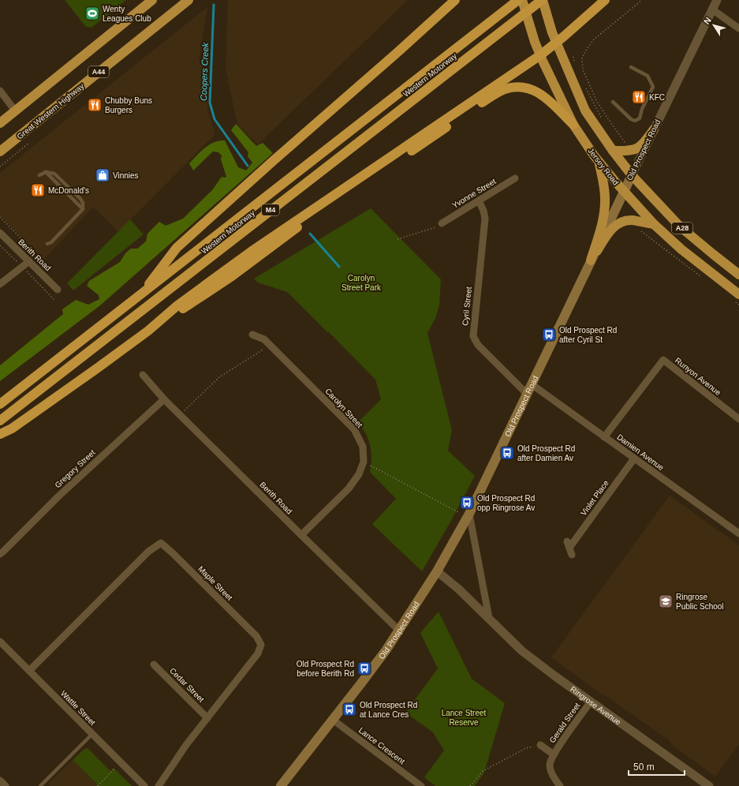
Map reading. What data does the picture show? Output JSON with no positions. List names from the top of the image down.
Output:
{
  "streets": {
    "highway": [
      "A44",
      "Western Motorway",
      "Great Western Highway",
      "Jersey Road",
      "M4",
      "A28"
    ],
    "main road": ["Old Prospect Road"],
    "street": [
      "Yvonne Street",
      "Berith Road",
      "Cyril Street",
      "Runyon Avenue",
      "Carolyn Street",
      "Damien Avenue",
      "Gregory Street",
      "Violet Place",
      "Maple Street",
      "Cedar Street",
      "Ringrose Avenue",
      "Wattle Street",
      "Gerald Street",
      "Lance Crescent"
    ]
  },
  "crossings": [
    ["Western Motorway", "Jersey Road"],
    ["Old Prospect Road", "Jersey Road"],
    ["Old Prospect Road", "Berith Road"],
    ["Old Prospect Road", "Cyril Street"],
    ["Old Prospect Road", "Damien Avenue"],
    ["Old Prospect Road", "Ringrose Avenue"],
    ["Old Prospect Road", "Lance Crescent"],
    ["Yvonne Street", "Cyril Street"],
    ["Berith Road", "Carolyn Street"],
    ["Berith Road", "Gregory Street"],
    ["Runyon Avenue", "Damien Avenue"],
    ["Damien Avenue", "Violet Place"],
    ["Maple Street", "Cedar Street"],
    ["Maple Street", "Wattle Street"],
    ["Ringrose Avenue", "Gerald Street"]
  ],
  "water": ["Coopers Creek"],
  "parks": ["Carolyn Street Park", "Lance Street Reserve"],
  "places": {
    "sports": ["Wenty Leagues Club"],
    "restaurant": ["KFC", "Chubby Buns Burgers", "McDonald's"],
    "shop": ["Vinnies"],
    "bus stop": [
      "Old Prospect Rd after Cyril St",
      "Old Prospect Rd after Damien Av",
      "Old Prospect Rd opp Ringrose Av",
      "Old Prospect Rd before Berith Rd",
      "Old Prospect Rd at Lance Cres"
    ],
    "school or university": ["Ringrose Public School"]
  },
  "scale_bar": "50 m",
  "north": "top left"
}
